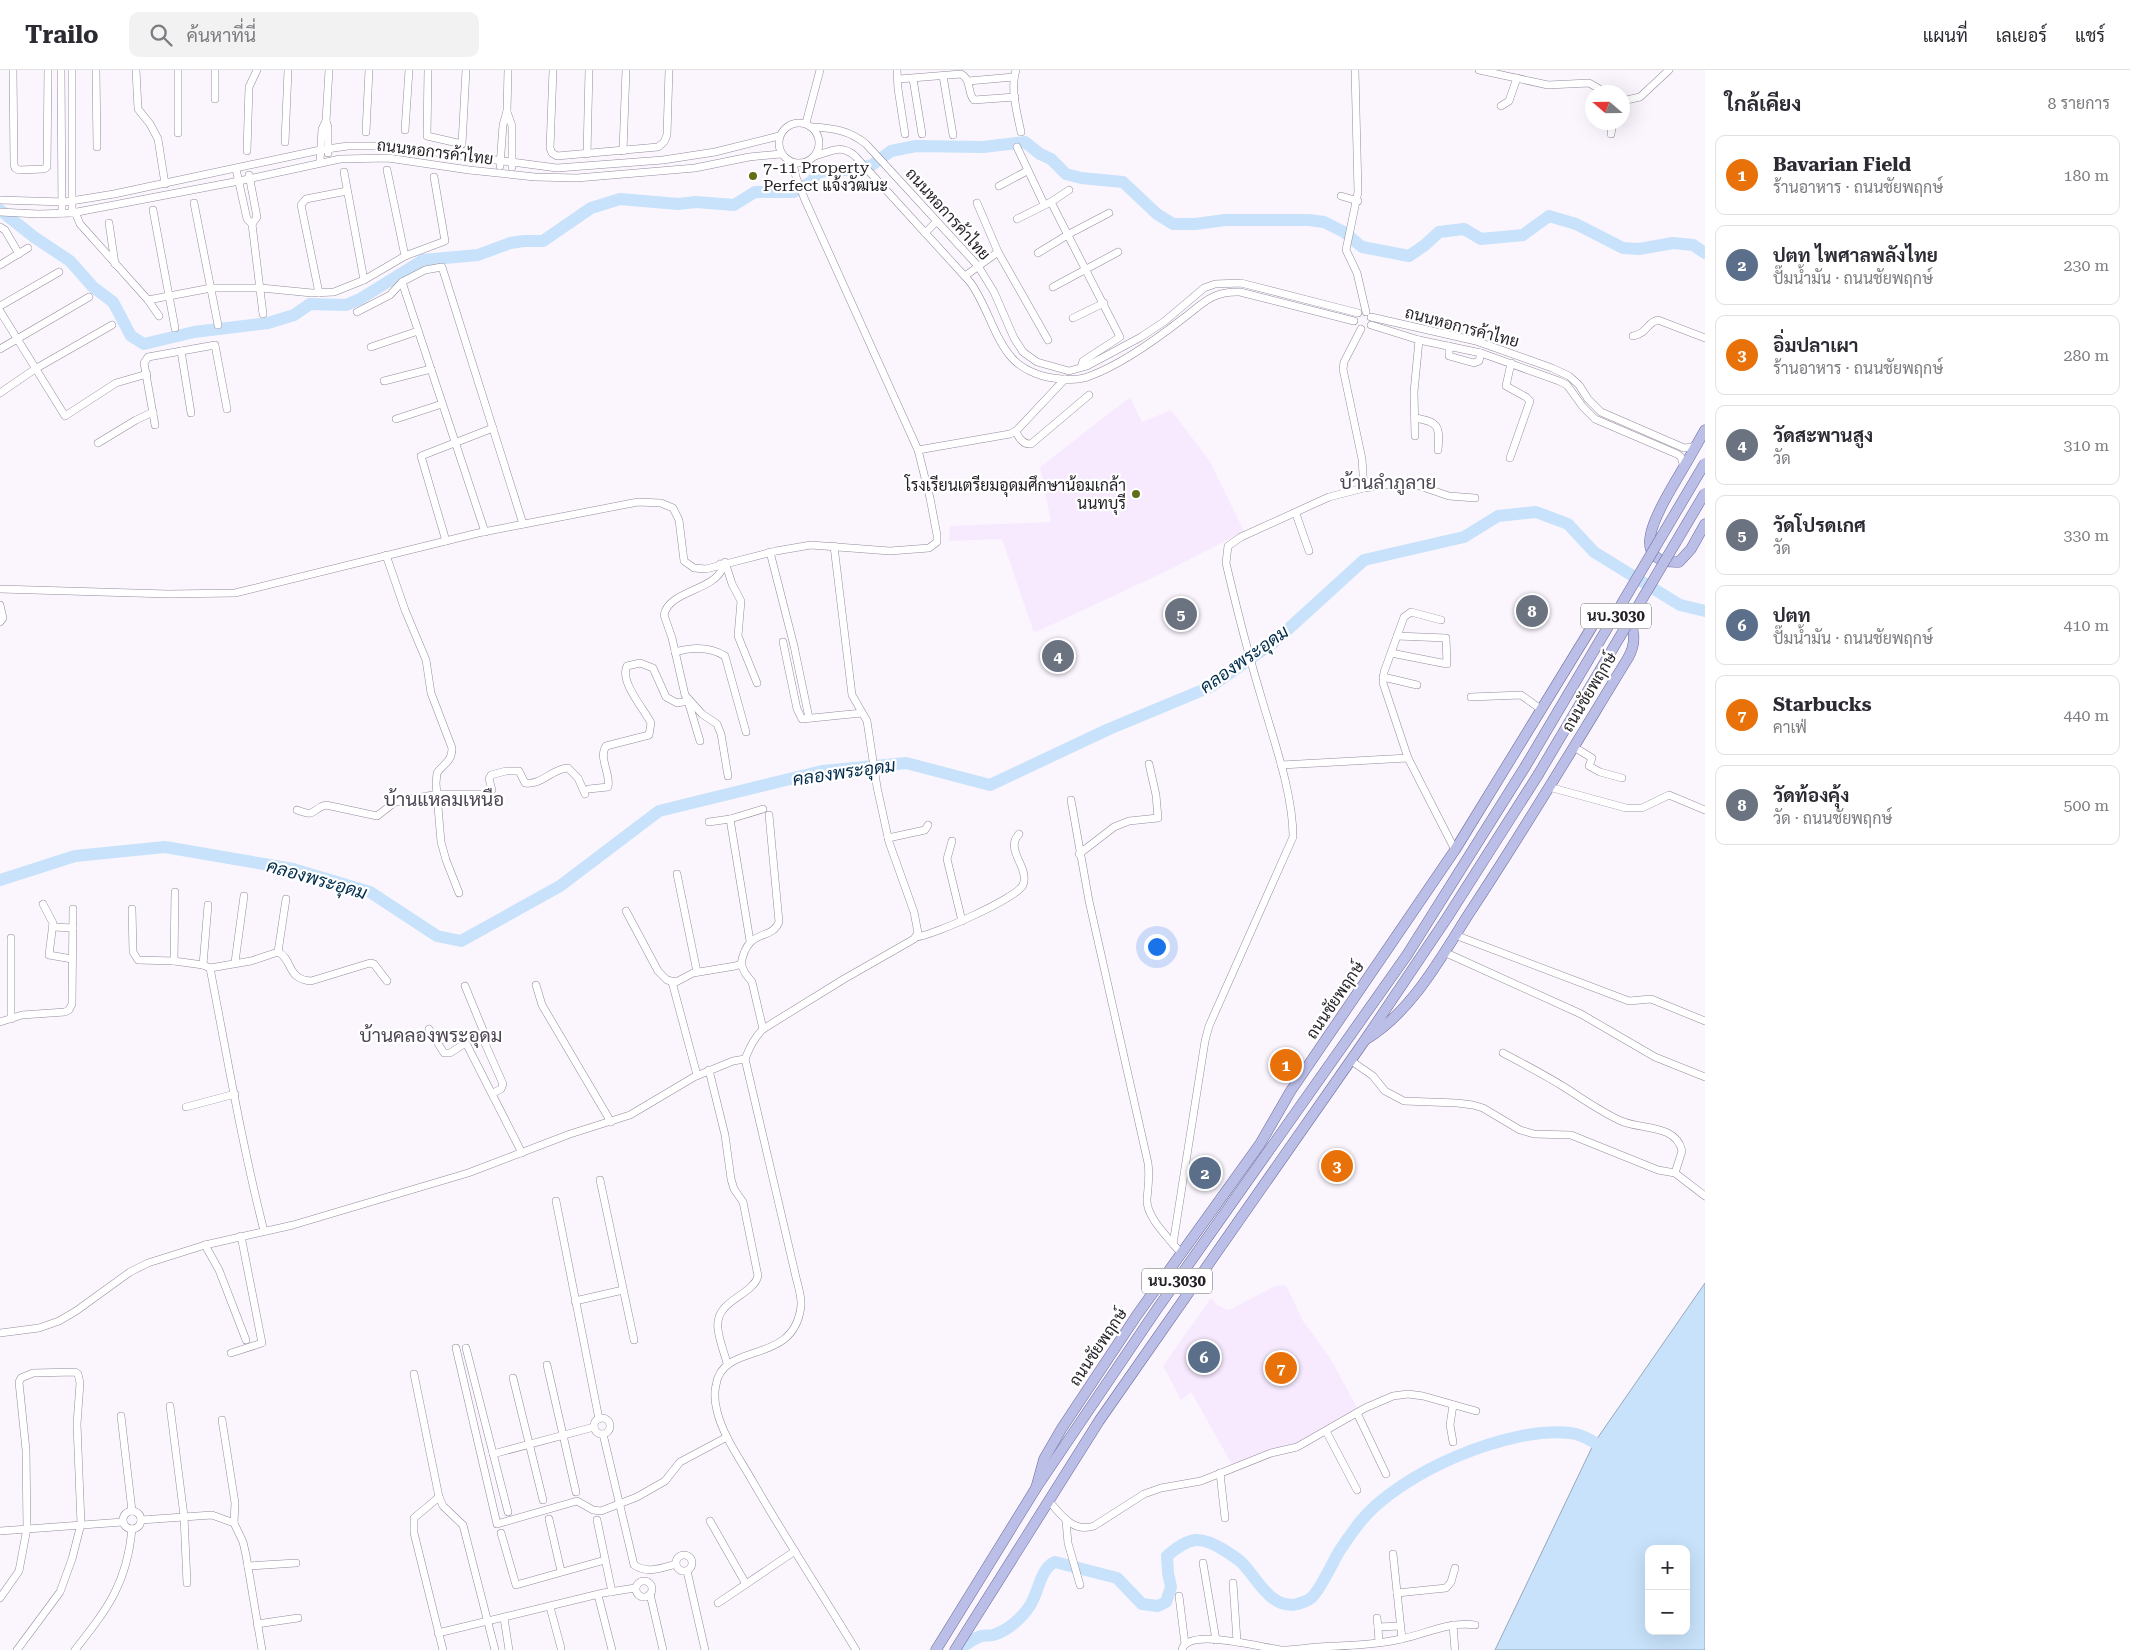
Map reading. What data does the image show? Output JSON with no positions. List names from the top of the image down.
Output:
{
  "streets": {
    "main road": ["นบ.3030", "ถนนชัยพฤกษ์"],
    "street": ["ถนนหอการค้าไทย"]
  },
  "districts": ["บ้านลำภูลาย", "บ้านแหลมเหนือ", "บ้านคลองพระอุดม"],
  "water": ["คลองพระอุดม"],
  "places": ["7-11 Property Perfect แจ้งวัฒนะ", "โรงเรียนเตรียมอุดมศึกษาน้อมเกล้า นนทบุรี"],
  "north": "left",
  "page": {
    "header": "Trailo",
    "search": "ค้นหาที่นี่",
    "nav": ["แผนที่", "เลเยอร์", "แชร์"],
    "heading": ["ใกล้เคียง", "8 รายการ"],
    "list": [
      {
        "mark": "1",
        "name": "Bavarian Field",
        "note": "ร้านอาหาร · ถนนชัยพฤกษ์",
        "value": "180 m"
      },
      {
        "mark": "2",
        "name": "ปตท ไพศาลพลังไทย",
        "note": "ปั๊มน้ำมัน · ถนนชัยพฤกษ์",
        "value": "230 m"
      },
      {
        "mark": "3",
        "name": "อิ่มปลาเผา",
        "note": "ร้านอาหาร · ถนนชัยพฤกษ์",
        "value": "280 m"
      },
      {
        "mark": "4",
        "name": "วัดสะพานสูง",
        "note": "วัด",
        "value": "310 m"
      },
      {
        "mark": "5",
        "name": "วัดโปรดเกศ",
        "note": "วัด",
        "value": "330 m"
      },
      {
        "mark": "6",
        "name": "ปตท",
        "note": "ปั๊มน้ำมัน · ถนนชัยพฤกษ์",
        "value": "410 m"
      },
      {
        "mark": "7",
        "name": "Starbucks",
        "note": "คาเฟ่",
        "value": "440 m"
      },
      {
        "mark": "8",
        "name": "วัดท้องคุ้ง",
        "note": "วัด · ถนนชัยพฤกษ์",
        "value": "500 m"
      }
    ],
    "pins": [
      "8",
      "5",
      "4",
      "1",
      "3",
      "2",
      "6",
      "7"
    ],
    "map_buttons": ["+", "−"]
  }
}
